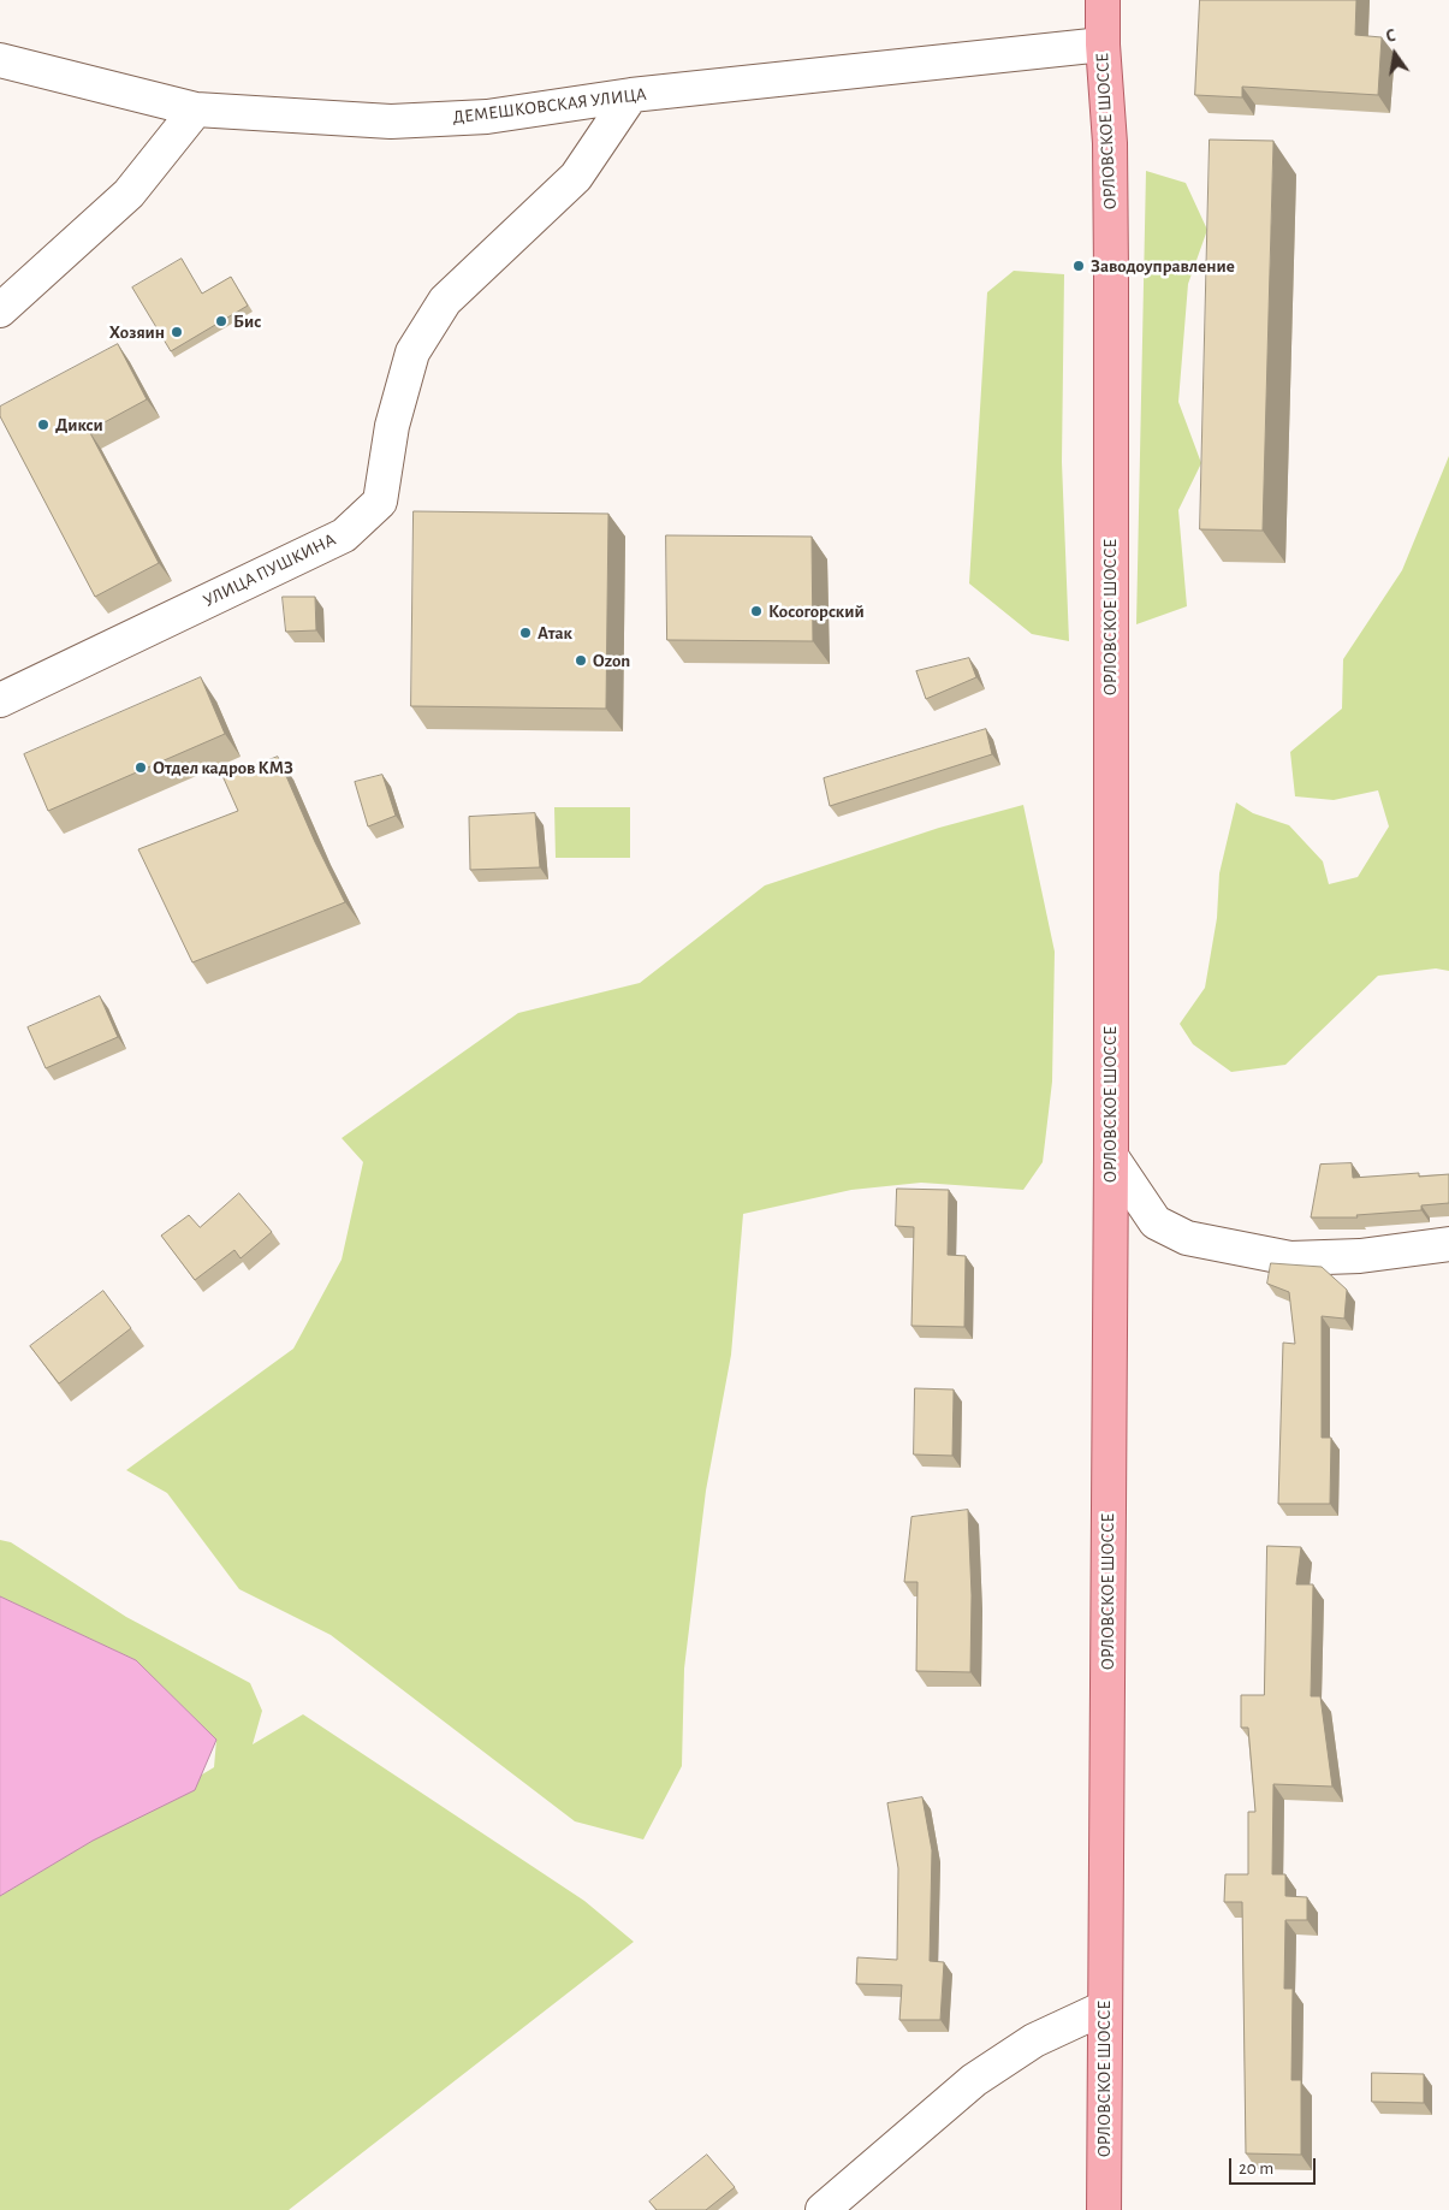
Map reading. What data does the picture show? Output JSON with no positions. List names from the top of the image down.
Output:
{
  "streets": {
    "main road": ["ОРЛОВСКОЕ ШОССЕ"],
    "street": ["ДЕМЕШКОВСКАЯ УЛИЦА", "УЛИЦА ПУШКИНА"]
  },
  "crossings": [
    ["ДЕМЕШКОВСКАЯ УЛИЦА", "ОРЛОВСКОЕ ШОССЕ"],
    ["ДЕМЕШКОВСКАЯ УЛИЦА", "УЛИЦА ПУШКИНА"]
  ],
  "places": [
    "Заводоуправление",
    "Бис",
    "Хозяин",
    "Дикси",
    "Косогорский",
    "Атак",
    "Ozon",
    "Отдел кадров КМЗ"
  ],
  "scale_bar": "20 m",
  "north": "top"
}
